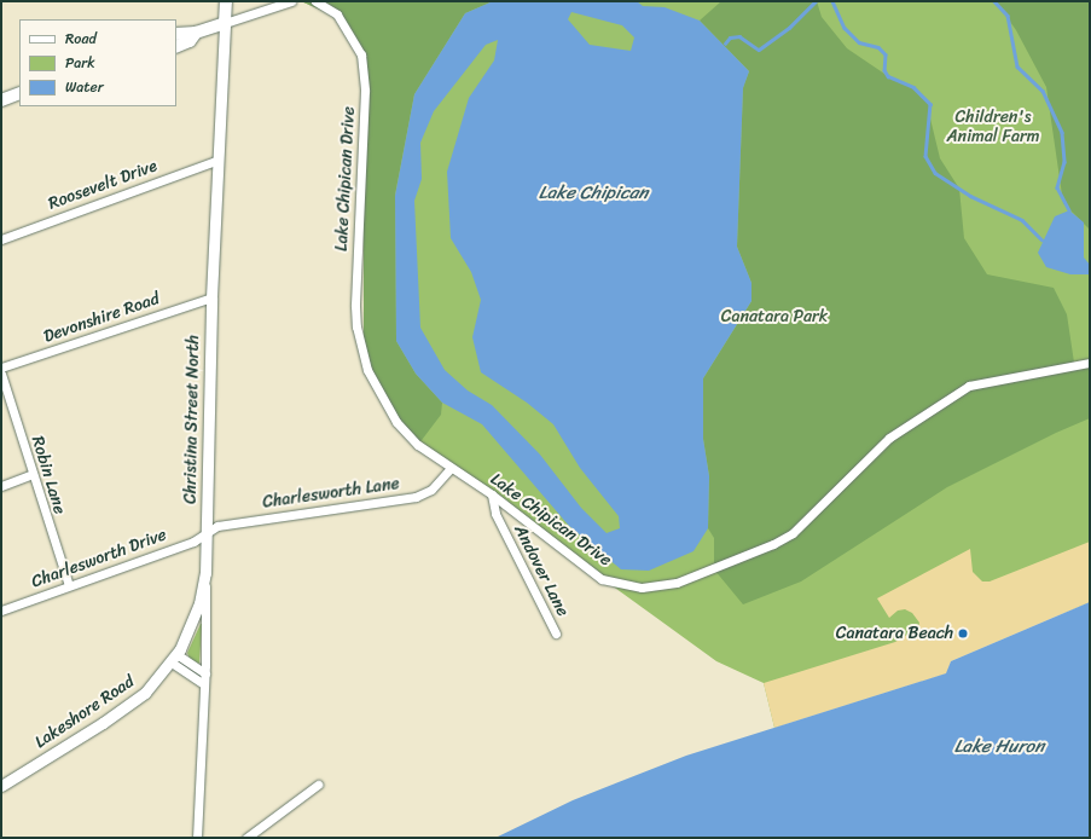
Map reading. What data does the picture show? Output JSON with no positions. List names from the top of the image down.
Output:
{
  "streets": {
    "main road": ["Christina Street North"],
    "street": [
      "Lake Chipican Drive",
      "Roosevelt Drive",
      "Devonshire Road",
      "Robin Lane",
      "Charlesworth Lane",
      "Charlesworth Drive",
      "Andover Lane",
      "Lakeshore Road"
    ]
  },
  "crossings": [
    ["Lake Chipican Drive", "Charlesworth Lane"],
    ["Lake Chipican Drive", "Andover Lane"],
    ["Roosevelt Drive", "Christina Street North"],
    ["Devonshire Road", "Christina Street North"],
    ["Christina Street North", "Charlesworth Lane"],
    ["Christina Street North", "Charlesworth Drive"],
    ["Christina Street North", "Lakeshore Road"],
    ["Robin Lane", "Charlesworth Drive"],
    ["Charlesworth Lane", "Charlesworth Drive"]
  ],
  "water": ["Lake Chipican", "Lake Huron"],
  "parks": ["Children's Animal Farm", "Canatara Park"],
  "places": ["Canatara Beach"],
  "legend": ["Road", "Park", "Water"]
}
